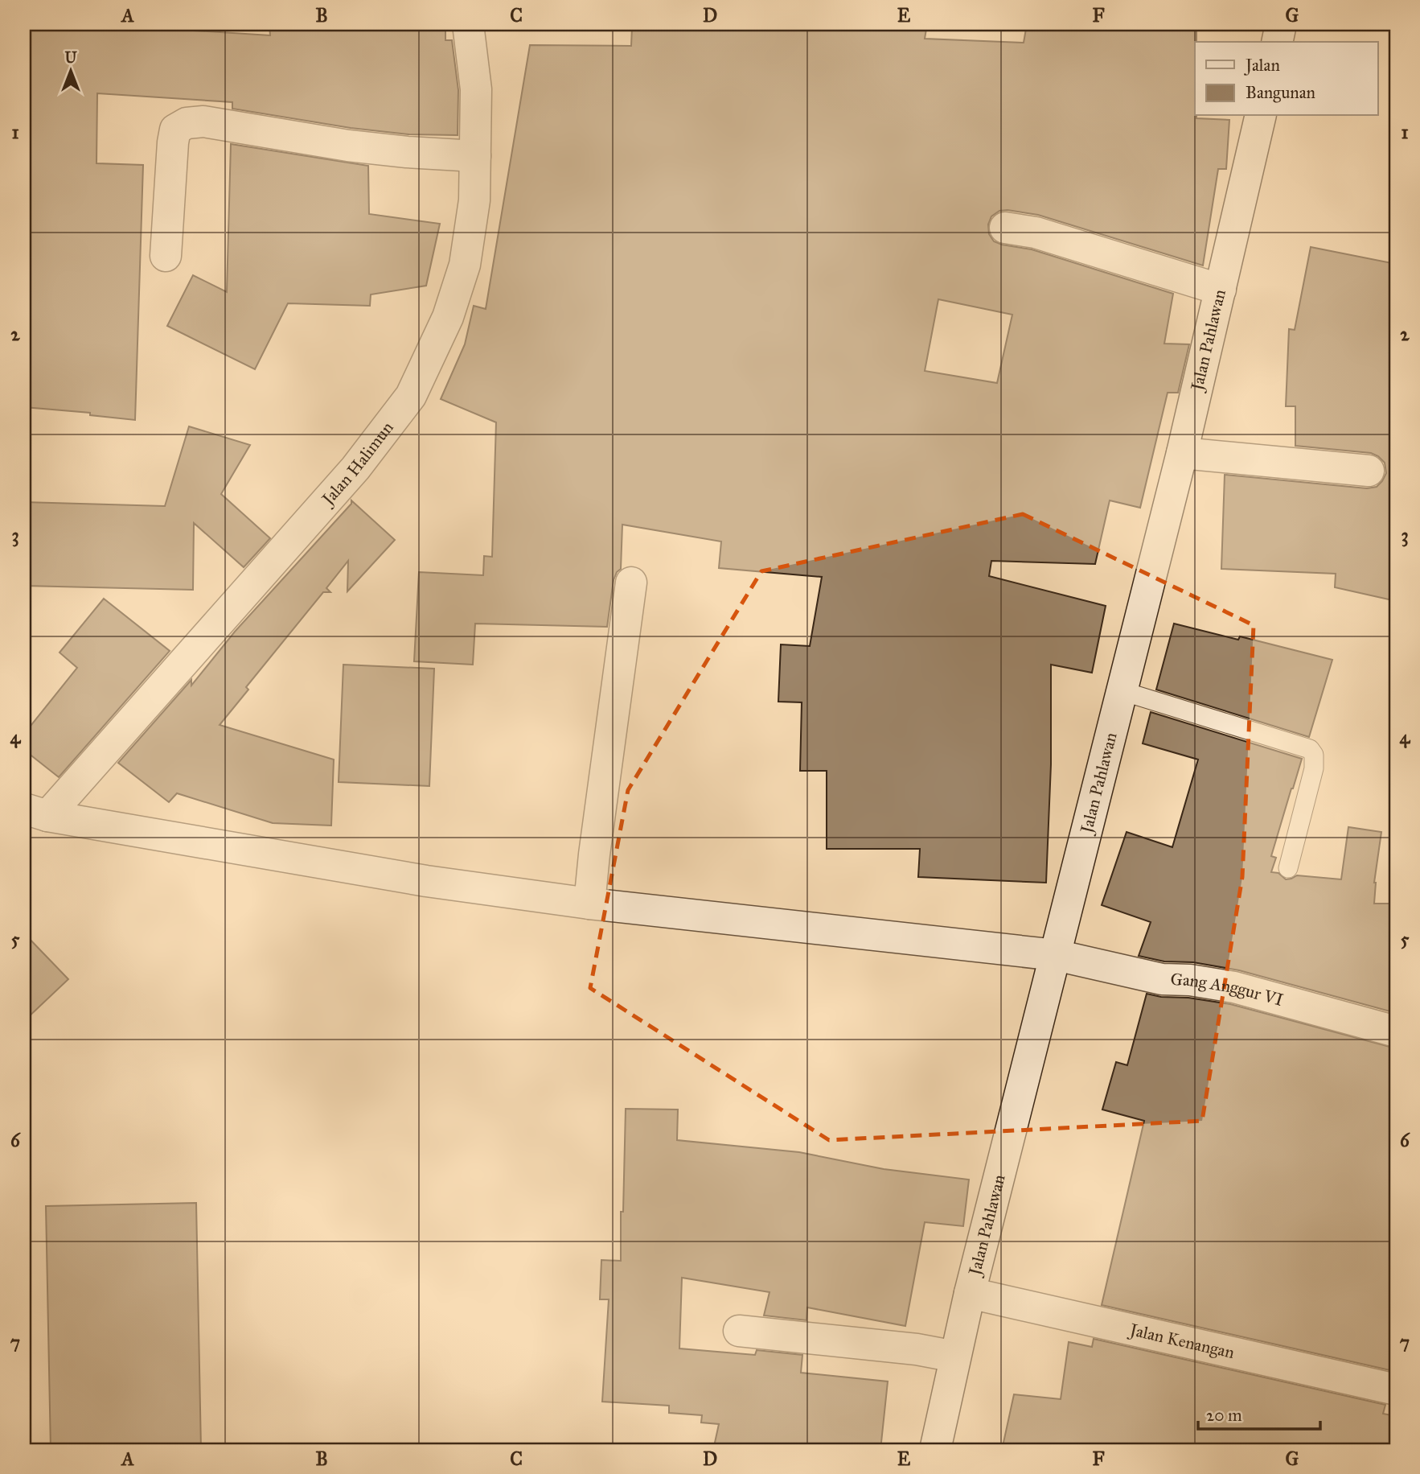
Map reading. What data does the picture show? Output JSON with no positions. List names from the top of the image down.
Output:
{
  "streets": {
    "street": [
      "Jalan Pahlawan",
      "Jalan Halimun",
      "Gang Anggur VI",
      "Jalan Kenangan"
    ]
  },
  "crossings": [
    ["Jalan Pahlawan", "Gang Anggur VI"],
    ["Jalan Pahlawan", "Jalan Kenangan"],
    ["Jalan Halimun", "Gang Anggur VI"]
  ],
  "legend": ["Jalan", "Bangunan"],
  "scale_bar": "20 m",
  "north": "top",
  "grid": {
    "columns": [
      "A",
      "B",
      "C",
      "D",
      "E",
      "F",
      "G"
    ],
    "rows": [
      "1",
      "2",
      "3",
      "4",
      "5",
      "6",
      "7"
    ]
  }
}
